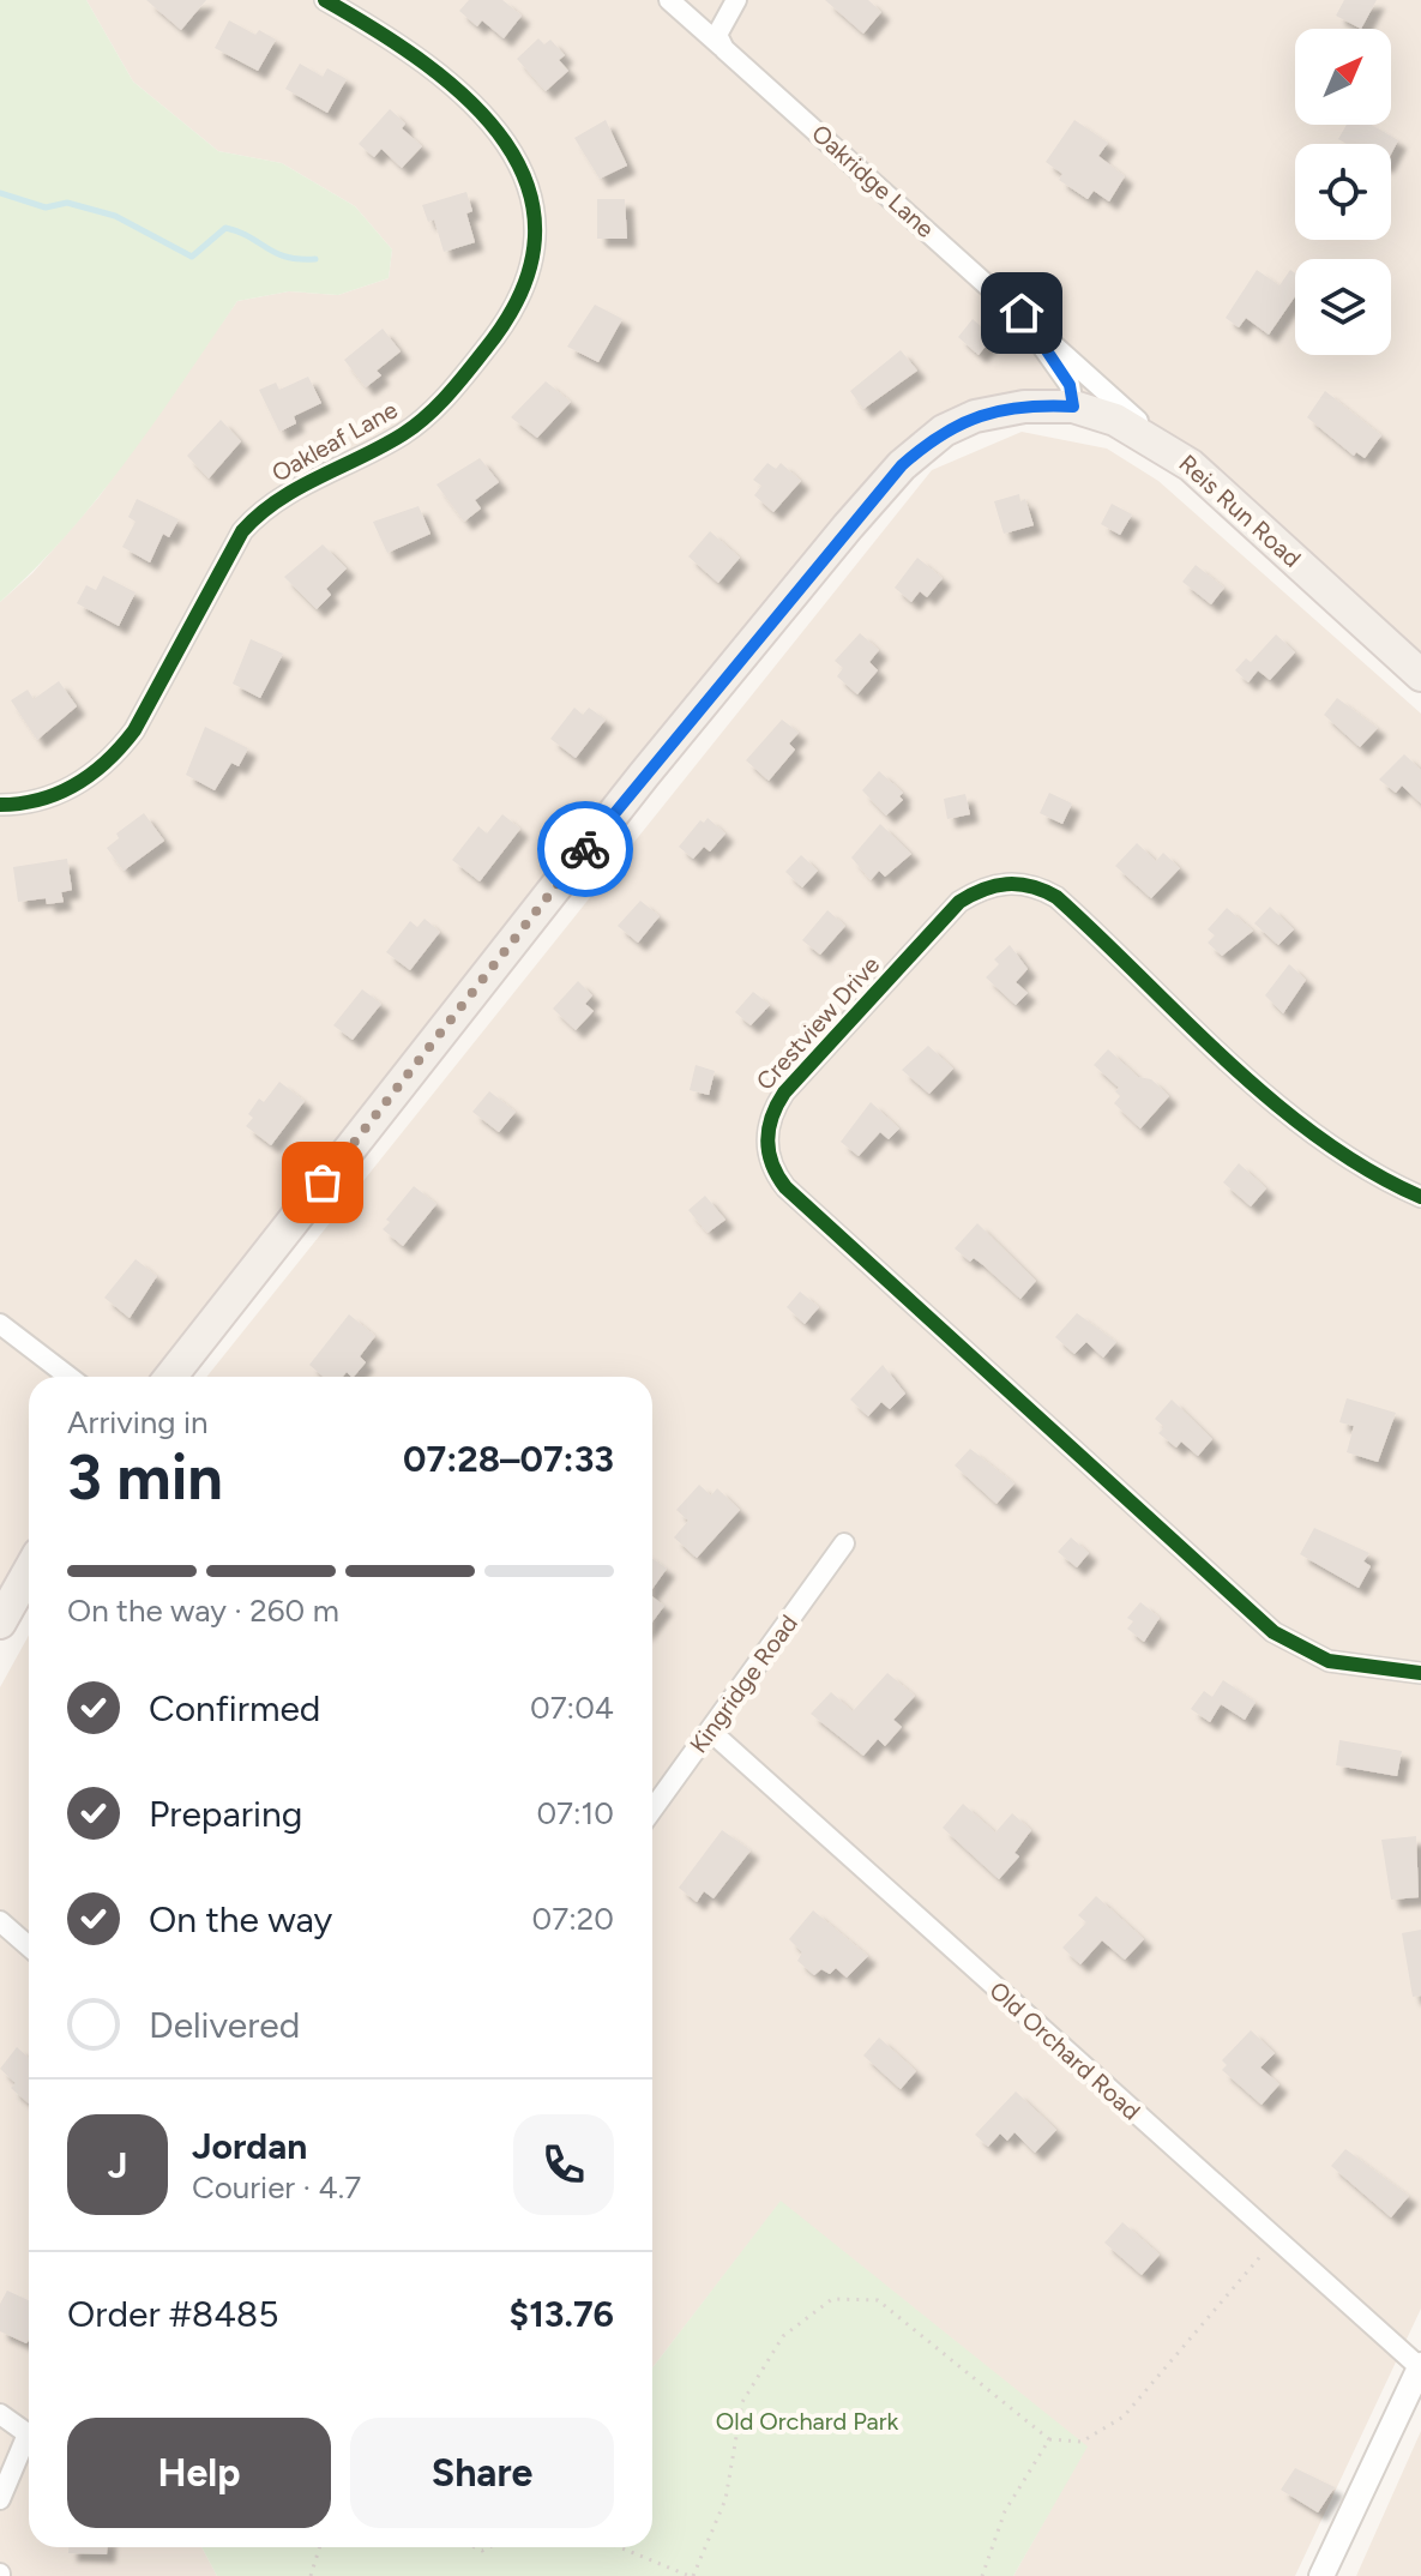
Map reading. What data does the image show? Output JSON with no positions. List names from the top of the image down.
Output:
{
  "streets": {
    "main road": ["Reis Run Road"],
    "street": [
      "Oakridge Lane",
      "Oakleaf Lane",
      "Crestview Drive",
      "Kingridge Road",
      "Old Orchard Road"
    ]
  },
  "crossings": [
    ["Oakridge Lane", "Reis Run Road"],
    ["Kingridge Road", "Old Orchard Road"]
  ],
  "parks": ["Old Orchard Park"],
  "north": "top right",
  "page": {
    "heading": ["3 min", "Arriving in", "07:28–07:33"],
    "panel": [
      "Jordan",
      "Courier · 4.7",
      "Order #8485",
      "$13.76"
    ],
    "bar": "On the way · 260 m",
    "list": [
      ["Confirmed", "07:04"],
      ["Preparing", "07:10"],
      ["On the way", "07:20"],
      "Delivered"
    ],
    "round": "J",
    "buttons": ["Help", "Share"]
  }
}
